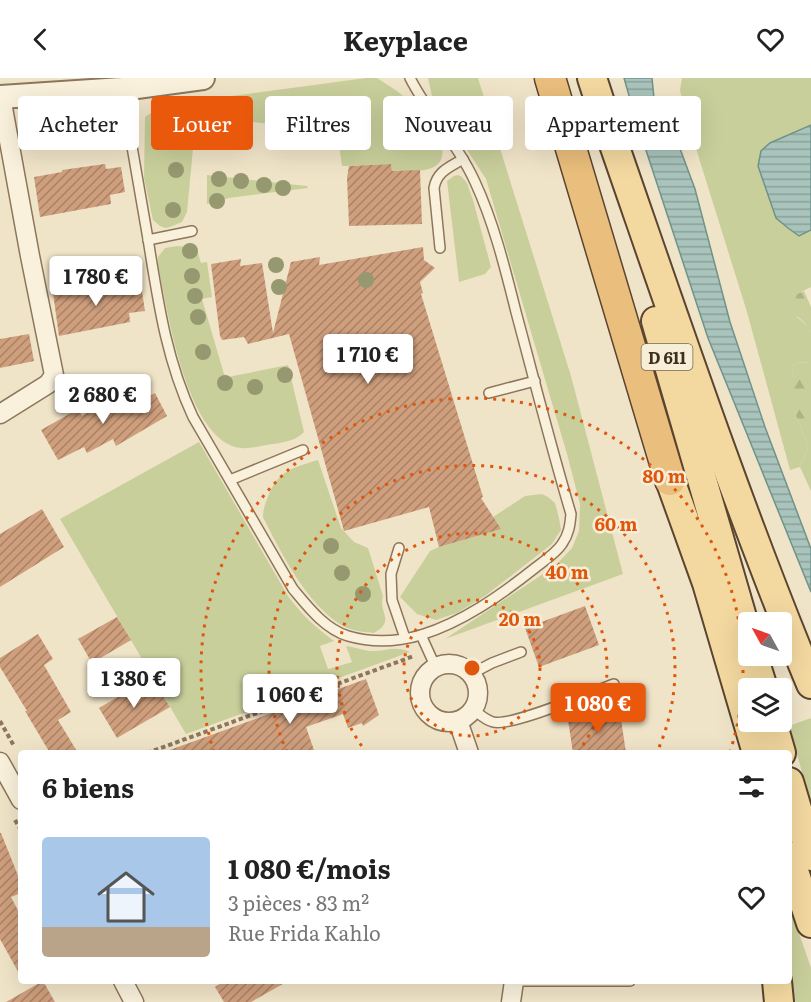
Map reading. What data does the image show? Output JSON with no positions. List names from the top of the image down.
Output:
{
  "streets": {
    "highway": ["D 611"]
  },
  "north": "top left",
  "page": {
    "header": "Keyplace",
    "chip": [
      "Acheter",
      "Louer",
      "Filtres",
      "Nouveau",
      "Appartement"
    ],
    "price": [
      "1 780 €",
      "1 710 €",
      "2 680 €",
      "1 380 €",
      "1 060 €",
      "1 080 €"
    ],
    "heading": "6 biens",
    "list": [
      {
        "name": "1 080 €/mois",
        "note": "3 pièces · 83 m² · Rue Frida Kahlo"
      }
    ]
  },
  "rings": [
    "80 m",
    "60 m",
    "40 m",
    "20 m"
  ]
}
